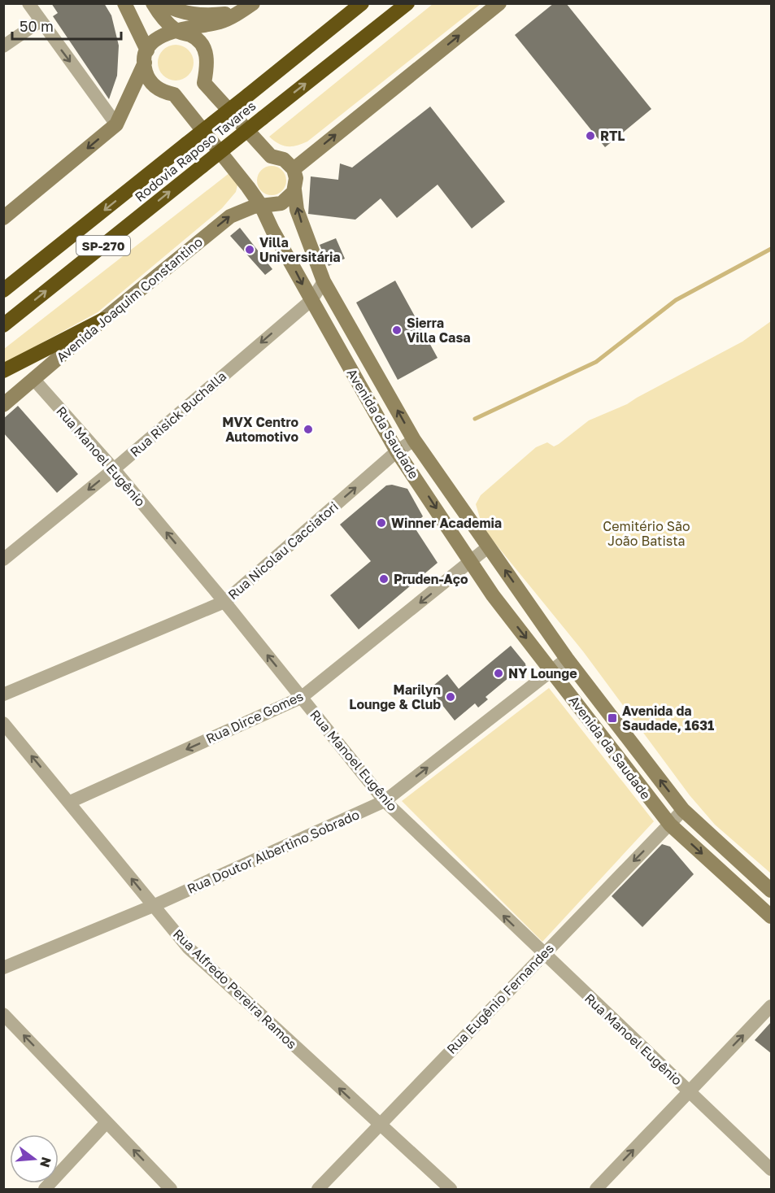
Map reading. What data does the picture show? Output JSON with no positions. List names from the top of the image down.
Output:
{
  "streets": {
    "highway": ["Rodovia Raposo Tavares", "SP-270"],
    "street": [
      "Avenida Joaquim Constantino",
      "Rua Risick Buchalla",
      "Avenida da Saudade",
      "Rua Manoel Eugênio",
      "Rua Nicolau Cacciatori",
      "Rua Dirce Gomes",
      "Rua Doutor Albertino Sobrado",
      "Rua Alfredo Pereira Ramos",
      "Rua Eugênio Fernandes"
    ]
  },
  "crossings": [
    ["Avenida Joaquim Constantino", "Avenida da Saudade"],
    ["Avenida Joaquim Constantino", "Rua Manoel Eugênio"],
    ["Rua Risick Buchalla", "Avenida da Saudade"],
    ["Rua Risick Buchalla", "Rua Manoel Eugênio"],
    ["Avenida da Saudade", "Rua Nicolau Cacciatori"],
    ["Avenida da Saudade", "Rua Dirce Gomes"],
    ["Avenida da Saudade", "Rua Doutor Albertino Sobrado"],
    ["Avenida da Saudade", "Rua Eugênio Fernandes"],
    ["Rua Manoel Eugênio", "Rua Nicolau Cacciatori"],
    ["Rua Manoel Eugênio", "Rua Dirce Gomes"],
    ["Rua Manoel Eugênio", "Rua Doutor Albertino Sobrado"],
    ["Rua Manoel Eugênio", "Rua Eugênio Fernandes"],
    ["Rua Dirce Gomes", "Rua Alfredo Pereira Ramos"],
    ["Rua Doutor Albertino Sobrado", "Rua Alfredo Pereira Ramos"],
    ["Rua Alfredo Pereira Ramos", "Rua Eugênio Fernandes"]
  ],
  "one_way": [
    "Avenida Joaquim Constantino",
    "Rua Risick Buchalla",
    "Rua Manoel Eugênio",
    "Rua Nicolau Cacciatori",
    "Rua Dirce Gomes",
    "Rua Alfredo Pereira Ramos"
  ],
  "parks": ["Cemitério São João Batista"],
  "places": {
    "other": [
      "RTL",
      "Villa Universitária",
      "Sierra Villa Casa",
      "MVX Centro Automotivo",
      "Winner Academia",
      "Pruden-Aço",
      "NY Lounge",
      "Marilyn Lounge & Club"
    ],
    "transit": ["Avenida da Saudade, 1631"]
  },
  "scale_bar": "50 m",
  "north": "right"
}
